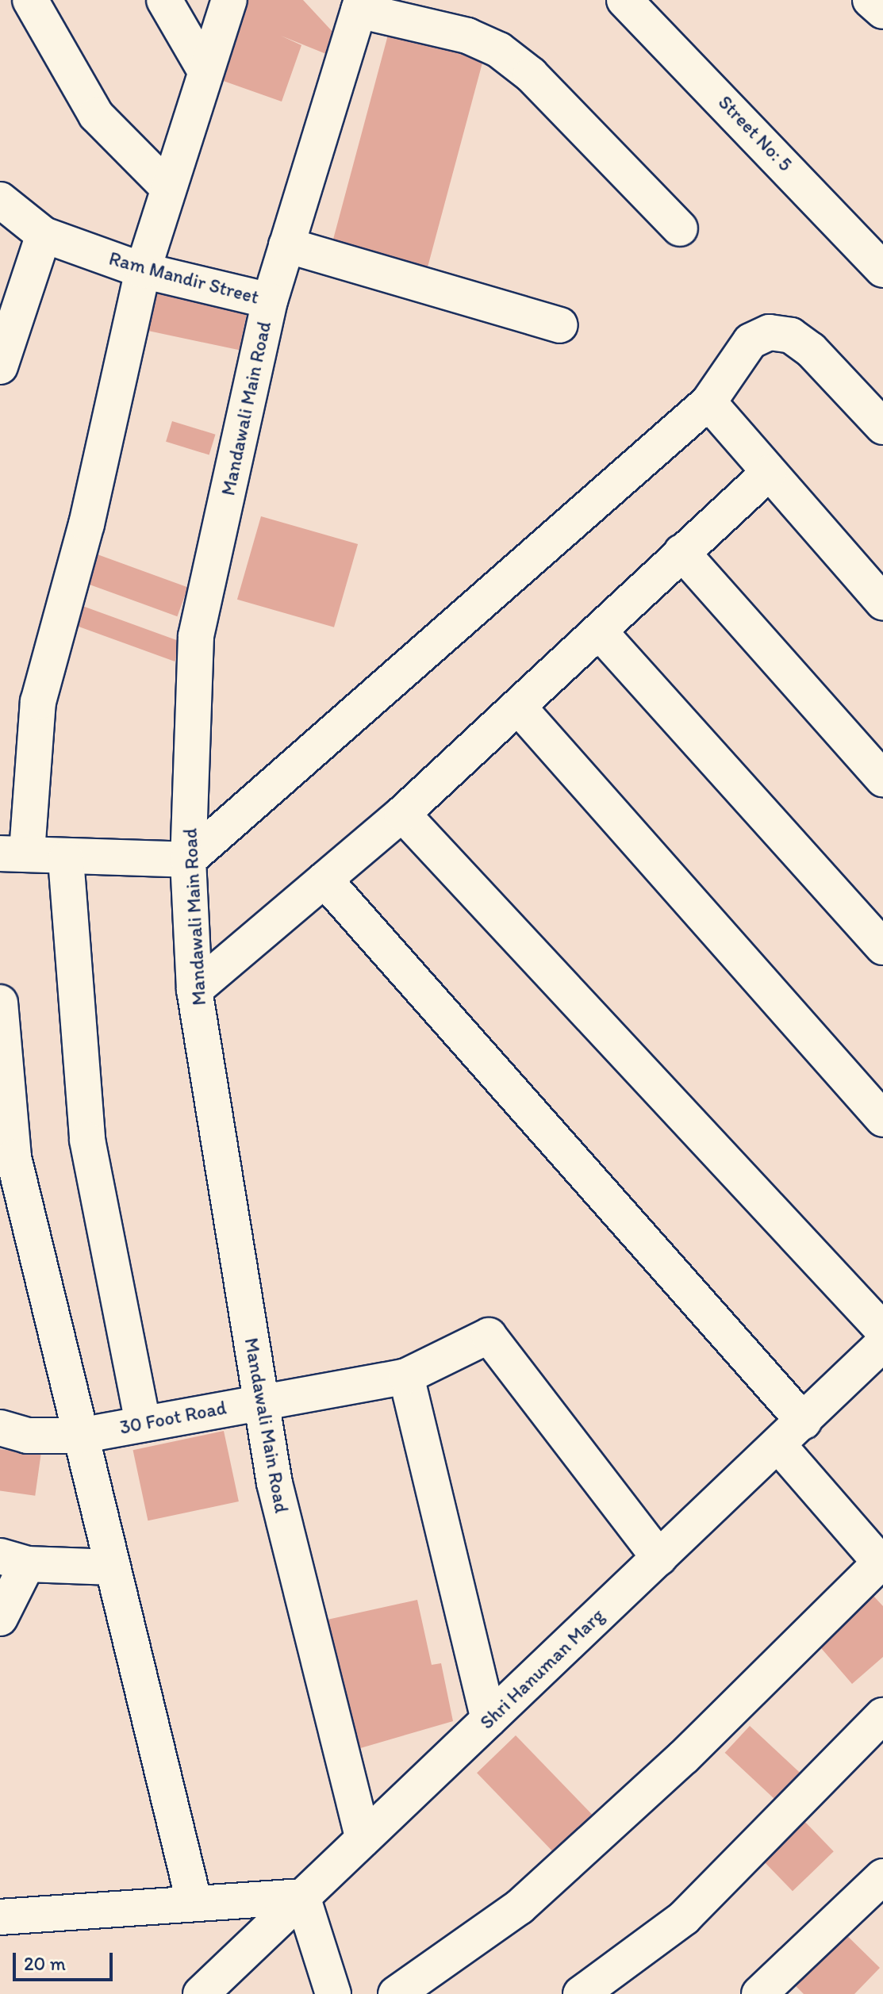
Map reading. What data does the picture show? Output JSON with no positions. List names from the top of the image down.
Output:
{
  "streets": {
    "street": [
      "Street No: 5",
      "Ram Mandir Street",
      "Mandawali Main Road",
      "30 Foot Road",
      "Shri Hanuman Marg"
    ]
  },
  "crossings": [
    ["Ram Mandir Street", "Mandawali Main Road"],
    ["Mandawali Main Road", "30 Foot Road"],
    ["Mandawali Main Road", "Shri Hanuman Marg"],
    ["30 Foot Road", "Shri Hanuman Marg"]
  ],
  "scale_bar": "20 m"
}
